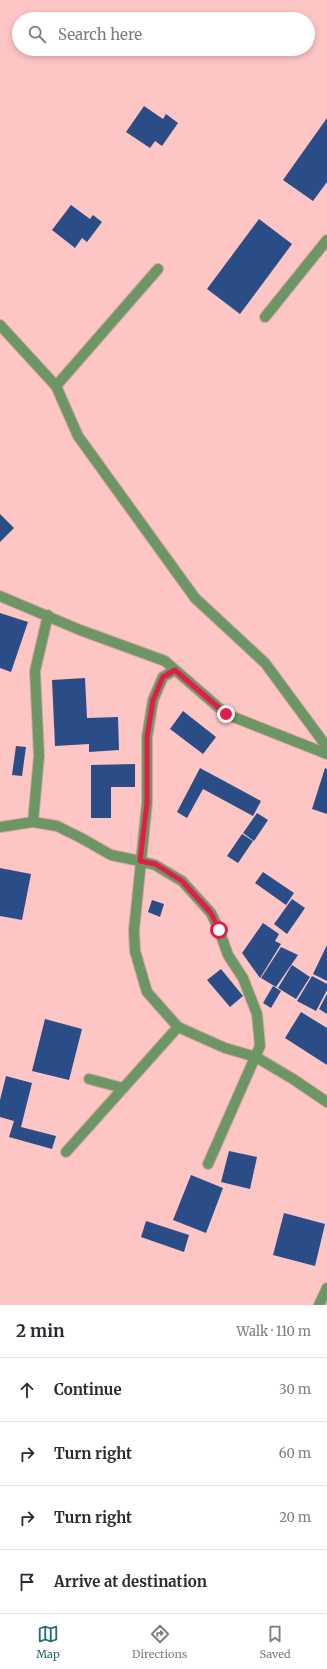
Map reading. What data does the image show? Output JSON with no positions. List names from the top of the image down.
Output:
{
  "page": {
    "search": "Search here",
    "heading": ["2 min", "Walk · 110 m"],
    "list": [
      ["Continue", "30 m"],
      ["Turn right", "60 m"],
      ["Turn right", "20 m"],
      "Arrive at destination"
    ],
    "nav": ["Map", "Directions", "Saved"]
  }
}
